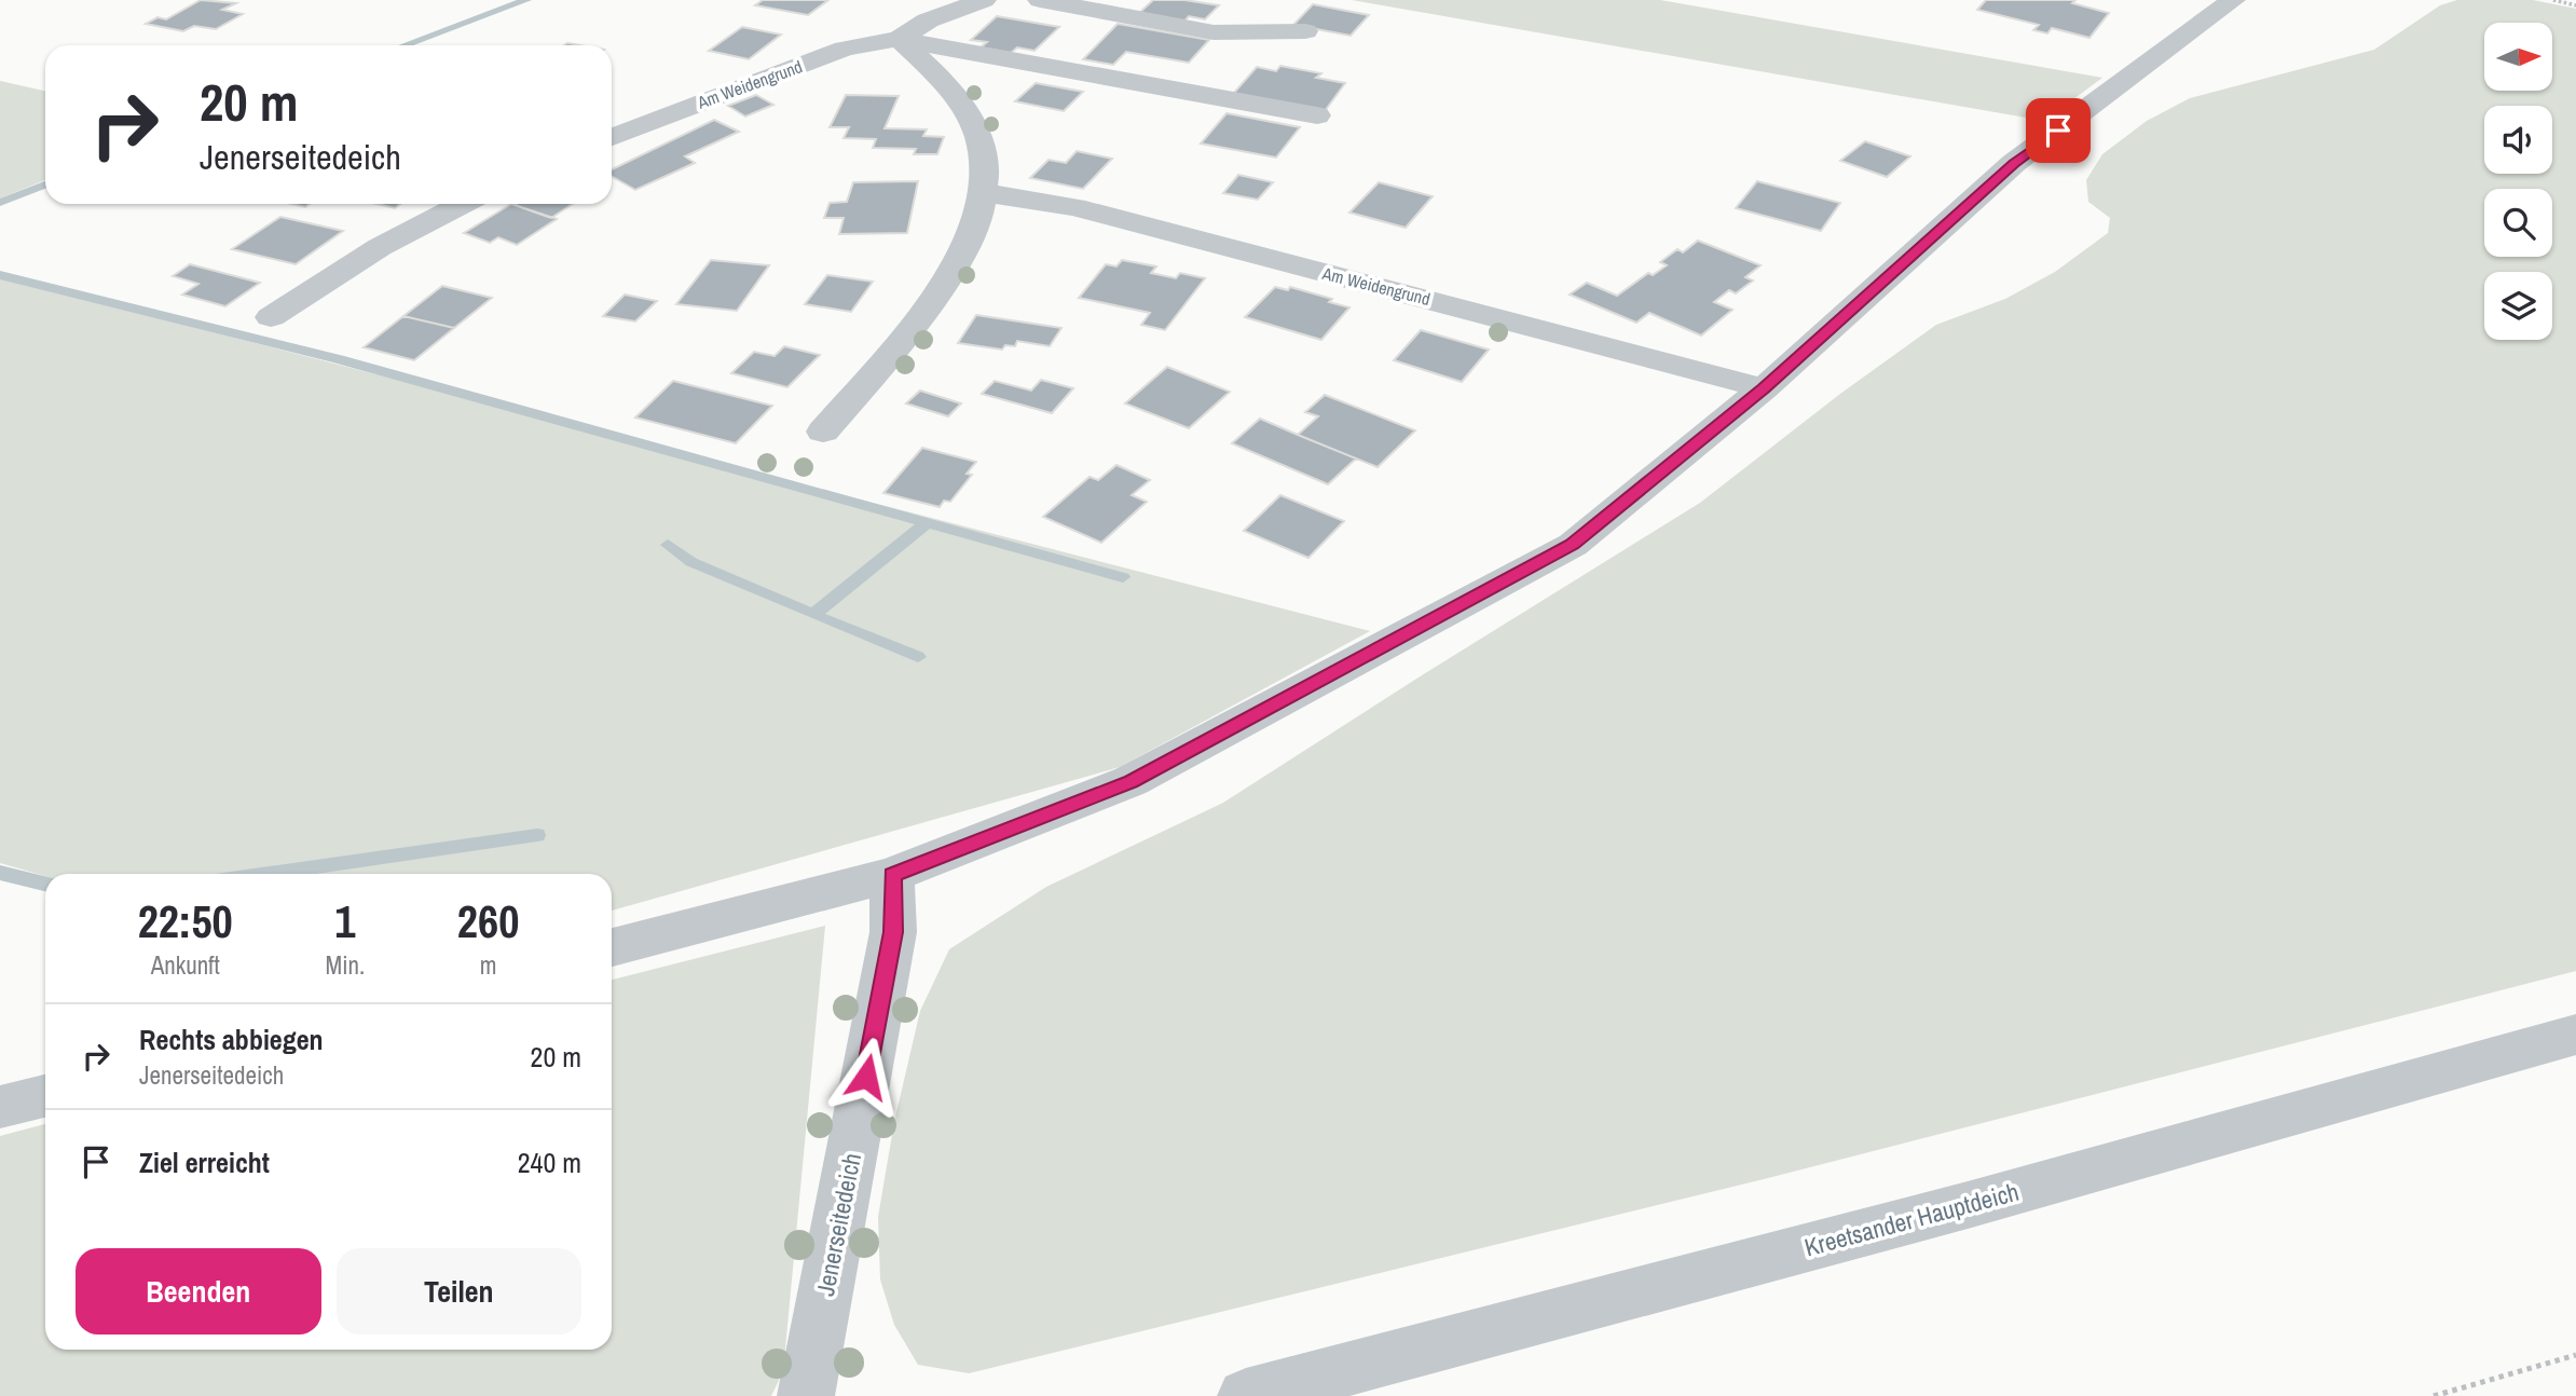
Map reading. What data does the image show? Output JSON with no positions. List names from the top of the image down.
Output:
{
  "streets": {
    "street": ["Am Weidengrund", "Kreetsander Hauptdeich", "Jenerseitedeich"]
  },
  "north": "right",
  "page": {
    "turn": ["20 m", "Jenerseitedeich"],
    "eta": [
      "22:50",
      "Ankunft",
      "1",
      "Min.",
      "260",
      "m"
    ],
    "list": [
      {
        "name": "Rechts abbiegen",
        "note": "Jenerseitedeich",
        "value": "20 m"
      },
      {
        "name": "Ziel erreicht",
        "value": "240 m"
      }
    ],
    "buttons": ["Beenden", "Teilen"]
  }
}
